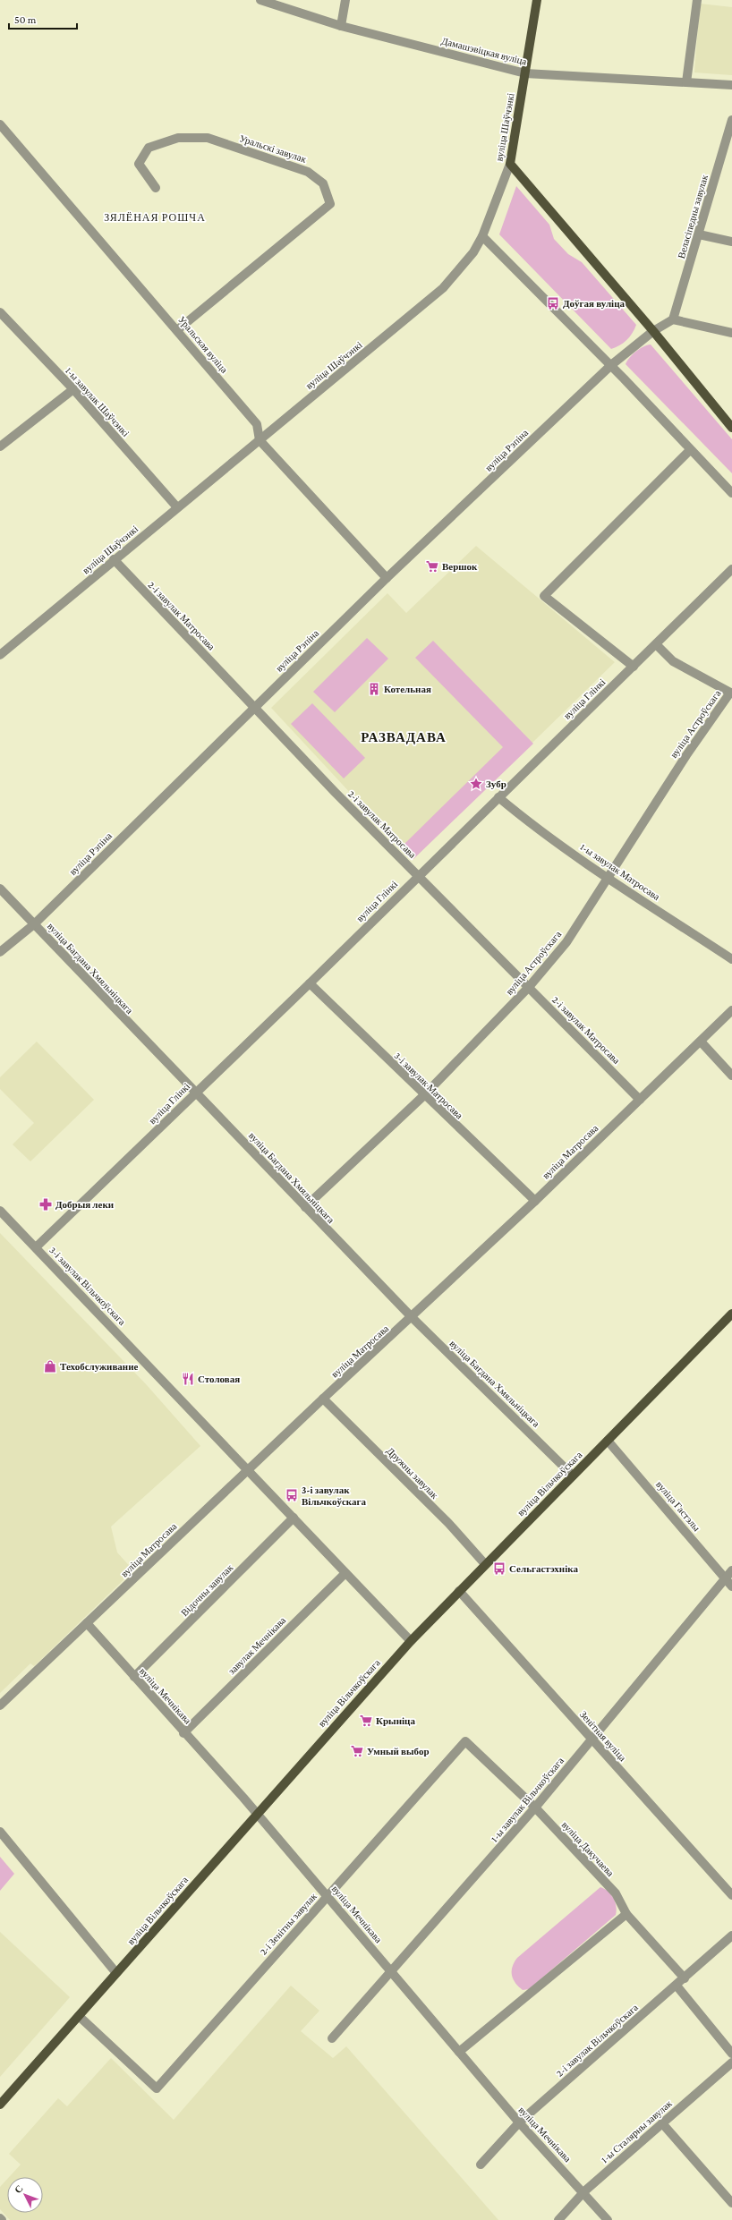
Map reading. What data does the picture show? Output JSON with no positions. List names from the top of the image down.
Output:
{
  "streets": {
    "main road": ["вуліца Шаўчэнкі", "вуліца Вільчкоўскага"],
    "street": [
      "Дамашэвіцкая вуліца",
      "Уральскі завулак",
      "Веласіпедны завулак",
      "Уральская вуліца",
      "1-ы завулак Шаўчэнкі",
      "вуліца Рэпіна",
      "2-і завулак Матросава",
      "вуліца Глінкі",
      "вуліца Астроўскага",
      "1-ы завулак Матросава",
      "вуліца Багдана Хмяльніцкага",
      "3-і завулак Матросава",
      "вуліца Матросава",
      "3-і завулак Вільчкоўскага",
      "Дружны завулак",
      "вуліца Гастэлы",
      "Відочны завулак",
      "завулак Мечнікава",
      "вуліца Мечнікава",
      "Зенітная вуліца",
      "1-ы завулак Вільчкоўскага",
      "вуліца Дакучаева",
      "2-і Зенітны завулак",
      "2-і завулак Вільчкоўскага",
      "1-ы Сталярны завулак"
    ]
  },
  "crossings": [
    ["Дамашэвіцкая вуліца", "вуліца Шаўчэнкі"],
    ["вуліца Шаўчэнкі", "Уральская вуліца"],
    ["вуліца Шаўчэнкі", "1-ы завулак Шаўчэнкі"],
    ["вуліца Шаўчэнкі", "2-і завулак Матросава"],
    ["Уральскі завулак", "Уральская вуліца"],
    ["вуліца Рэпіна", "2-і завулак Матросава"],
    ["вуліца Рэпіна", "вуліца Багдана Хмяльніцкага"],
    ["2-і завулак Матросава", "вуліца Глінкі"],
    ["2-і завулак Матросава", "вуліца Астроўскага"],
    ["2-і завулак Матросава", "вуліца Матросава"],
    ["вуліца Глінкі", "1-ы завулак Матросава"],
    ["вуліца Глінкі", "вуліца Багдана Хмяльніцкага"],
    ["вуліца Глінкі", "3-і завулак Матросава"],
    ["вуліца Глінкі", "3-і завулак Вільчкоўскага"],
    ["вуліца Астроўскага", "1-ы завулак Матросава"],
    ["вуліца Астроўскага", "вуліца Багдана Хмяльніцкага"],
    ["вуліца Астроўскага", "3-і завулак Матросава"],
    ["вуліца Багдана Хмяльніцкага", "вуліца Матросава"],
    ["вуліца Багдана Хмяльніцкага", "вуліца Вільчкоўскага"],
    ["3-і завулак Матросава", "вуліца Матросава"],
    ["вуліца Матросава", "3-і завулак Вільчкоўскага"],
    ["вуліца Матросава", "Дружны завулак"],
    ["вуліца Матросава", "вуліца Мечнікава"],
    ["3-і завулак Вільчкоўскага", "вуліца Вільчкоўскага"],
    ["3-і завулак Вільчкоўскага", "Відочны завулак"],
    ["3-і завулак Вільчкоўскага", "завулак Мечнікава"],
    ["Дружны завулак", "вуліца Вільчкоўскага"],
    ["вуліца Вільчкоўскага", "вуліца Гастэлы"],
    ["вуліца Вільчкоўскага", "вуліца Мечнікава"],
    ["вуліца Вільчкоўскага", "Зенітная вуліца"],
    ["вуліца Вільчкоўскага", "2-і Зенітны завулак"],
    ["вуліца Гастэлы", "1-ы завулак Вільчкоўскага"],
    ["Відочны завулак", "вуліца Мечнікава"],
    ["завулак Мечнікава", "вуліца Мечнікава"],
    ["вуліца Мечнікава", "1-ы завулак Вільчкоўскага"],
    ["вуліца Мечнікава", "2-і Зенітны завулак"],
    ["вуліца Мечнікава", "2-і завулак Вільчкоўскага"],
    ["вуліца Мечнікава", "1-ы Сталярны завулак"],
    ["Зенітная вуліца", "1-ы завулак Вільчкоўскага"],
    ["1-ы завулак Вільчкоўскага", "вуліца Дакучаева"],
    ["вуліца Дакучаева", "2-і Зенітны завулак"],
    ["вуліца Дакучаева", "2-і завулак Вільчкоўскага"]
  ],
  "districts": ["ЗЯЛЁНАЯ РОШЧА", "РАЗВАДАВА"],
  "places": {
    "bus stop": ["Доўгая вуліца", "3-і завулак Вільчкоўскага", "Сельгастэхніка"],
    "supermarket": ["Вершок", "Крыніца", "Умный выбор"],
    "building": ["Котельная"],
    "place": ["Зубр"],
    "pharmacy": ["Добрыя леки"],
    "shop": ["Техобслуживание"],
    "restaurant": ["Столовая"]
  },
  "scale_bar": "50 m",
  "north": "top left"
}
